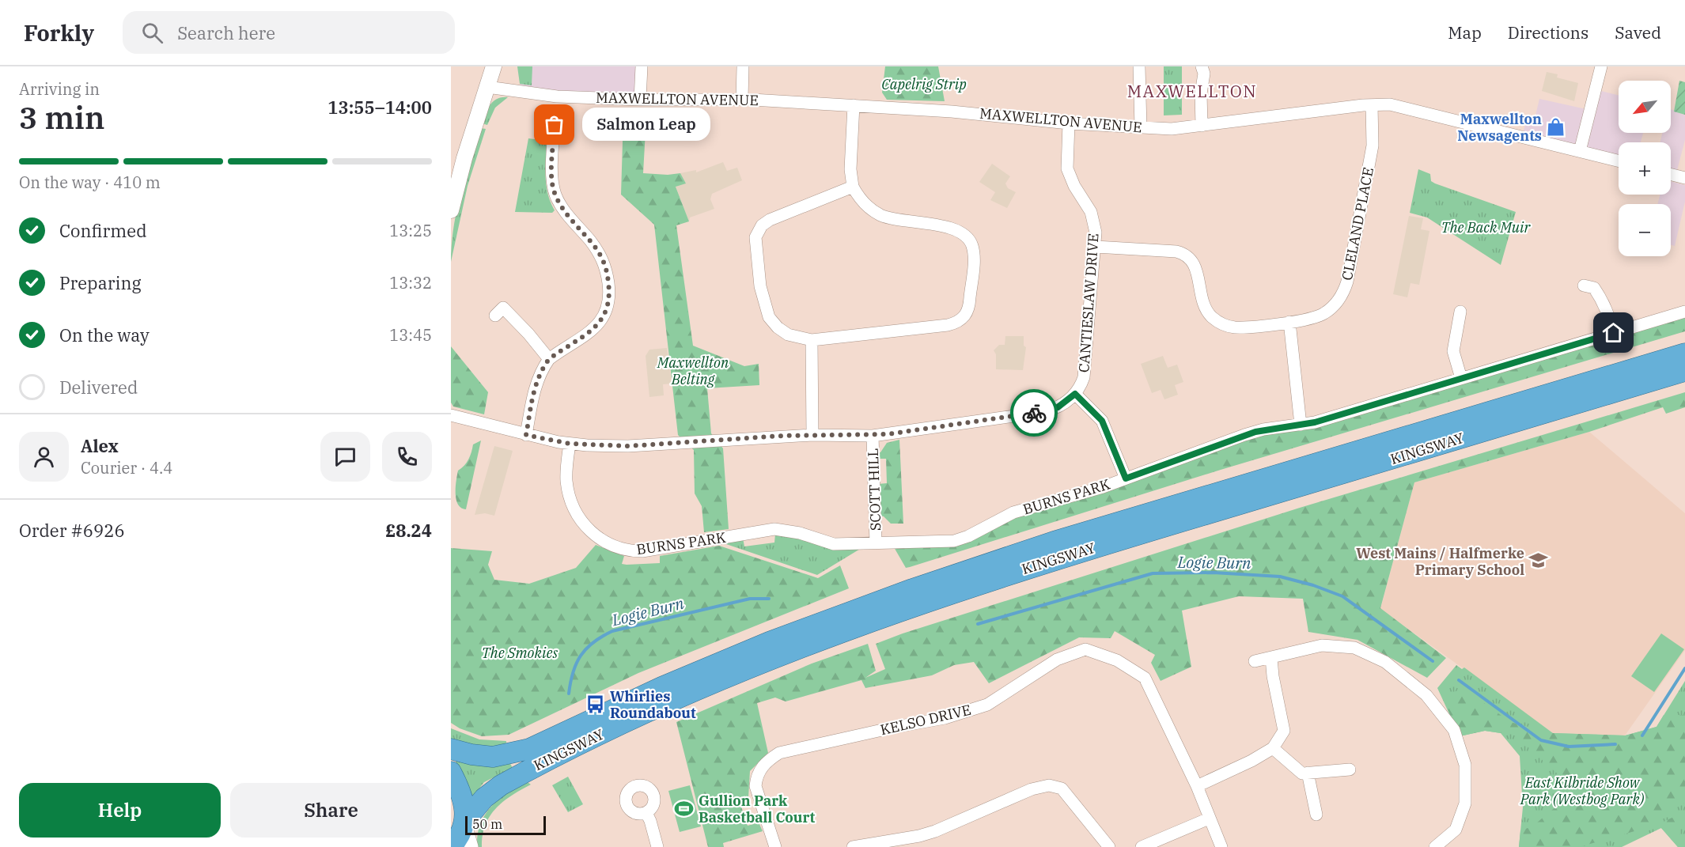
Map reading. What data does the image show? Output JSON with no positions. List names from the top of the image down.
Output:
{
  "streets": {
    "highway": ["KINGSWAY"],
    "street": [
      "MAXWELLTON AVENUE",
      "CLELAND PLACE",
      "CANTIESLAW DRIVE",
      "SCOTT HILL",
      "BURNS PARK",
      "KELSO DRIVE"
    ]
  },
  "crossings": [
    ["MAXWELLTON AVENUE", "CLELAND PLACE"],
    ["MAXWELLTON AVENUE", "CANTIESLAW DRIVE"],
    ["CLELAND PLACE", "CANTIESLAW DRIVE"],
    ["SCOTT HILL", "BURNS PARK"]
  ],
  "districts": ["MAXWELLTON"],
  "water": ["Logie Burn"],
  "parks": [
    "Capelrig Strip",
    "The Back Muir",
    "Maxwellton Belting",
    "The Smokies",
    "East Kilbride Show Park (Westbog Park)"
  ],
  "places": {
    "other": ["Salmon Leap"],
    "shop": ["Maxwellton Newsagents"],
    "school or university": ["West Mains / Halfmerke Primary School"],
    "bus stop": ["Whirlies Roundabout"],
    "sports": ["Gullion Park Basketball Court"]
  },
  "scale_bar": "50 m",
  "north": "bottom left",
  "page": {
    "header": "Forkly",
    "search": "Search here",
    "nav": ["Map", "Directions", "Saved"],
    "heading": ["3 min", "Arriving in", "13:55–14:00"],
    "panel": [
      "Alex",
      "Courier · 4.4",
      "Order #6926",
      "£8.24"
    ],
    "map_buttons": ["+", "−"],
    "bubble": "Salmon Leap",
    "bar": "On the way · 410 m",
    "list": [
      ["Confirmed", "13:25"],
      ["Preparing", "13:32"],
      ["On the way", "13:45"],
      "Delivered"
    ],
    "buttons": ["Help", "Share"],
    "scale": "50 m"
  }
}
